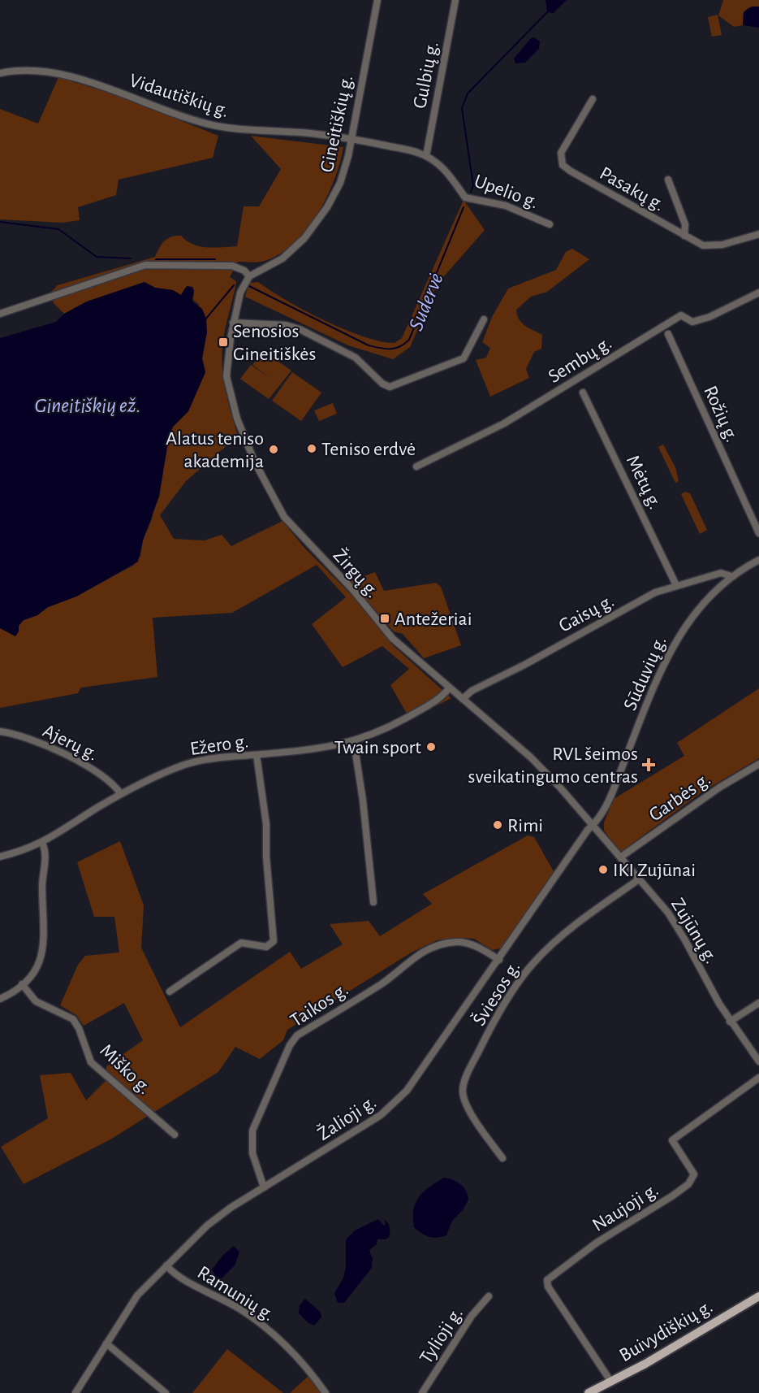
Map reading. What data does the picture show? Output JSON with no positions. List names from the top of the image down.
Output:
{
  "streets": {
    "main road": ["Buivydiškių g."],
    "street": [
      "Gulbių g.",
      "Vidautiškių g.",
      "Gineitiškių g.",
      "Pasakų g.",
      "Upelio g.",
      "Sembų g.",
      "Rožių g.",
      "Mėtų g.",
      "Žirgų g.",
      "Gaisų g.",
      "Sūduvių g.",
      "Ajerų g.",
      "Ežero g.",
      "Garbės g.",
      "Zujūnų g.",
      "Šviesos g.",
      "Taikos g.",
      "Miško g.",
      "Žalioji g.",
      "Naujoji g.",
      "Ramunių g.",
      "Tylioji g."
    ]
  },
  "crossings": [
    ["Gulbių g.", "Upelio g."],
    ["Vidautiškių g.", "Gineitiškių g."],
    ["Vidautiškių g.", "Upelio g."],
    ["Gineitiškių g.", "Upelio g."],
    ["Gineitiškių g.", "Žirgų g."],
    ["Mėtų g.", "Gaisų g."],
    ["Žirgų g.", "Gaisų g."],
    ["Žirgų g.", "Sūduvių g."],
    ["Žirgų g.", "Ežero g."],
    ["Žirgų g.", "Zujūnų g."],
    ["Žirgų g.", "Žalioji g."],
    ["Gaisų g.", "Sūduvių g."],
    ["Sūduvių g.", "Zujūnų g."],
    ["Sūduvių g.", "Žalioji g."],
    ["Ajerų g.", "Ežero g."],
    ["Garbės g.", "Zujūnų g."],
    ["Zujūnų g.", "Šviesos g."],
    ["Zujūnų g.", "Žalioji g."],
    ["Taikos g.", "Žalioji g."],
    ["Žalioji g.", "Ramunių g."],
    ["Naujoji g.", "Buivydiškių g."]
  ],
  "water": ["Sudervė", "Gineitiškių ež."],
  "places": {
    "transit": ["Senosios Gineitiškės", "Antežeriai"],
    "other": [
      "Teniso erdvė",
      "Alatus teniso akademija",
      "Twain sport",
      "Rimi",
      "IKI Zujūnai"
    ],
    "health": ["RVL šeimos sveikatingumo centras"]
  }
}
